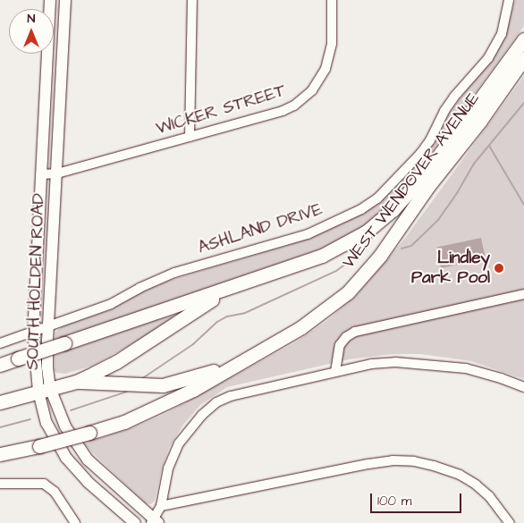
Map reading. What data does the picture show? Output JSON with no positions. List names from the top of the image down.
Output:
{
  "streets": {
    "highway": ["WEST WENDOVER AVENUE"],
    "main road": ["SOUTH HOLDEN ROAD"],
    "street": ["WICKER STREET", "ASHLAND DRIVE"]
  },
  "crossings": [
    ["WICKER STREET", "SOUTH HOLDEN ROAD"],
    ["ASHLAND DRIVE", "SOUTH HOLDEN ROAD"]
  ],
  "places": ["Lindley Park Pool"],
  "scale_bar": "100 m",
  "north": "top"
}
